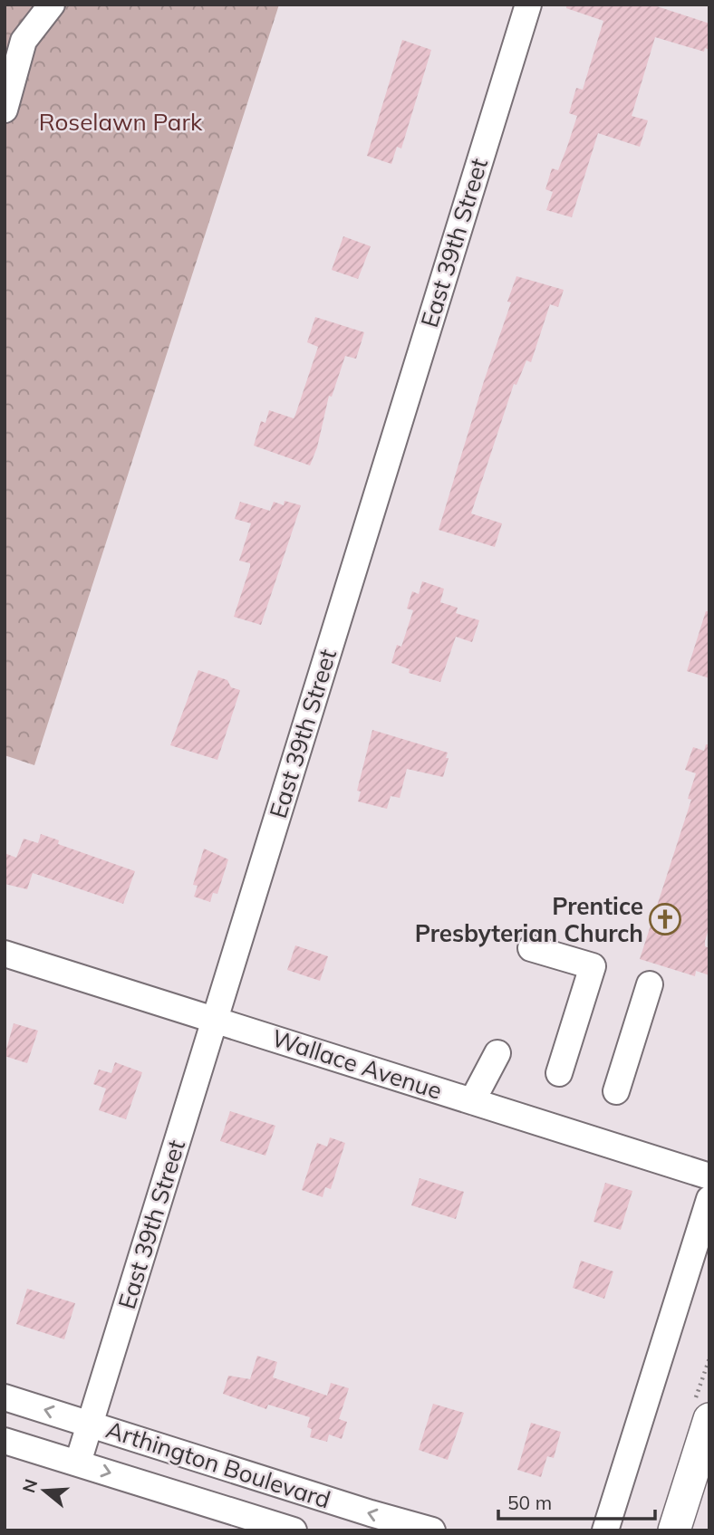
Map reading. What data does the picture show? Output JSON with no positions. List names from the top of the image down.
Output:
{
  "streets": {
    "street": ["East 39th Street", "Wallace Avenue", "Arthington Boulevard"]
  },
  "crossings": [
    ["East 39th Street", "Wallace Avenue"],
    ["East 39th Street", "Arthington Boulevard"]
  ],
  "parks": ["Roselawn Park"],
  "places": {
    "church": ["Prentice Presbyterian Church"]
  },
  "scale_bar": "50 m",
  "north": "left"
}
